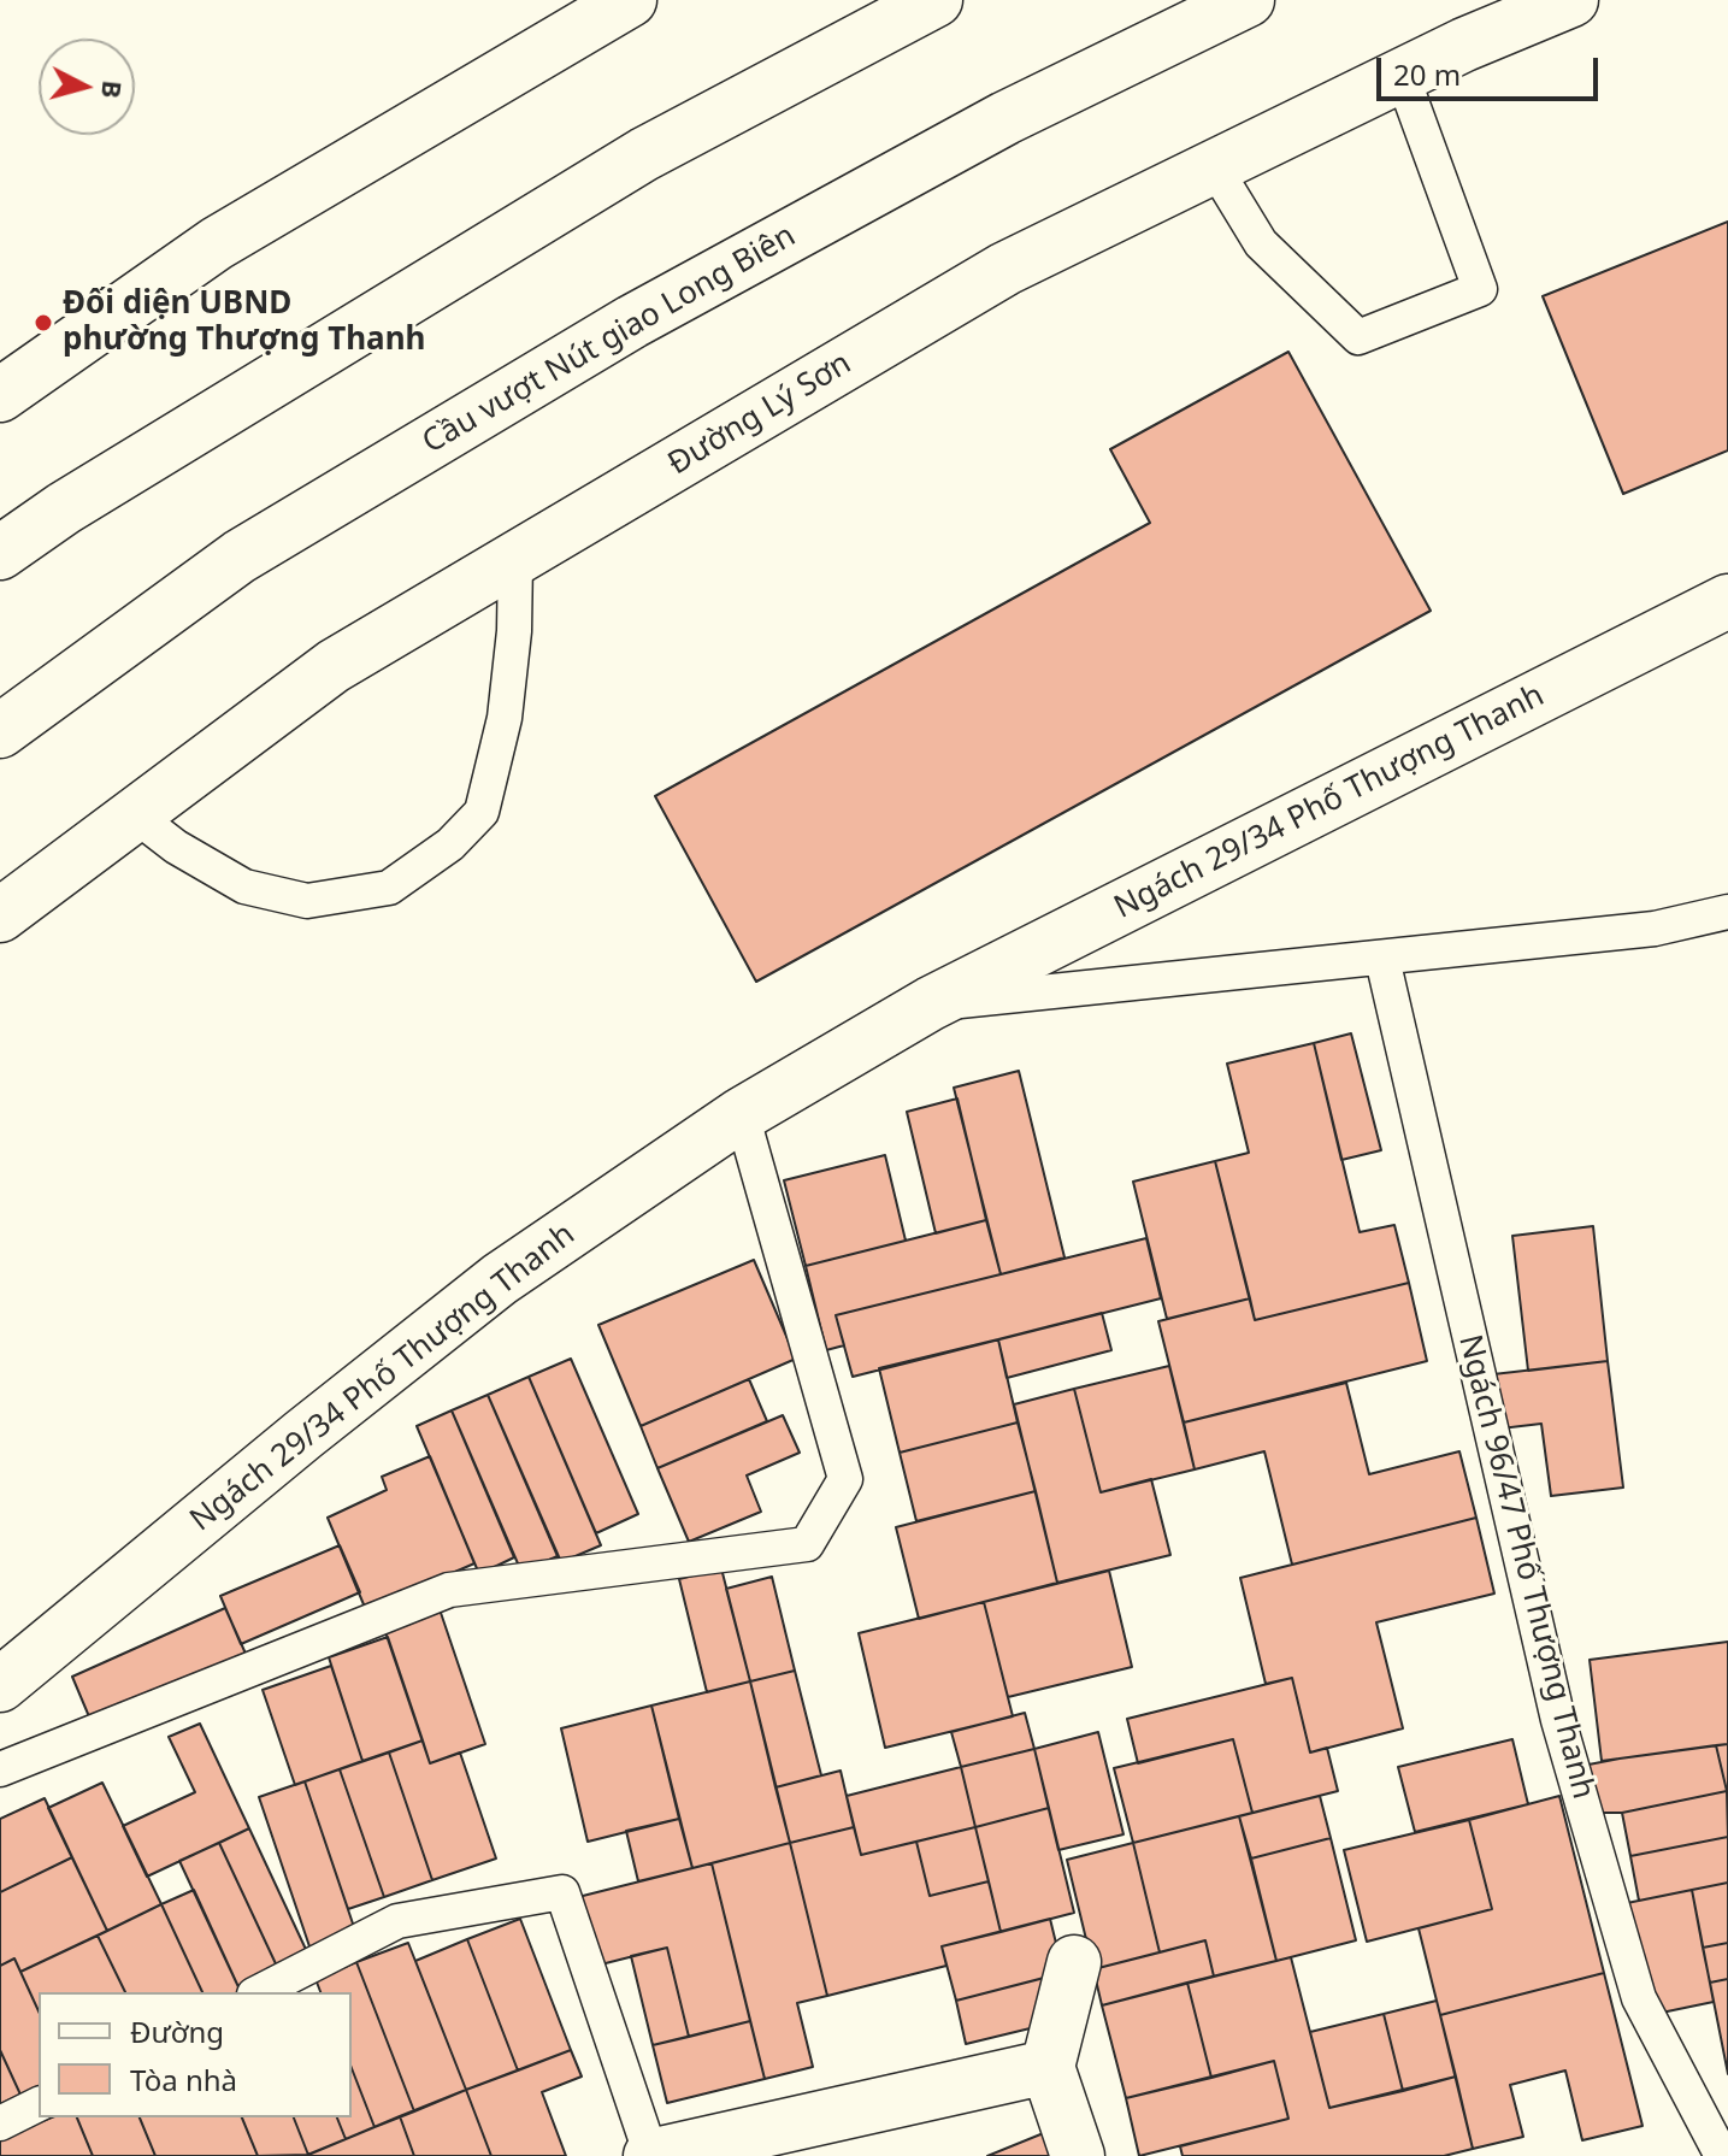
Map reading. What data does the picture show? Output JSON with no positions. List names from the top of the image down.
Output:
{
  "streets": {
    "main road": ["Cầu vượt Nút giao Long Biên", "Đường Lý Sơn", "Ngách 29/34 Phố Thượng Thanh"],
    "lane": ["Ngách 96/47 Phố Thượng Thanh"]
  },
  "crossings": [
    ["Ngách 29/34 Phố Thượng Thanh", "Ngách 96/47 Phố Thượng Thanh"]
  ],
  "places": ["Đối diện UBND phường Thượng Thanh"],
  "legend": ["Đường", "Tòa nhà"],
  "scale_bar": "20 m",
  "north": "right"
}
